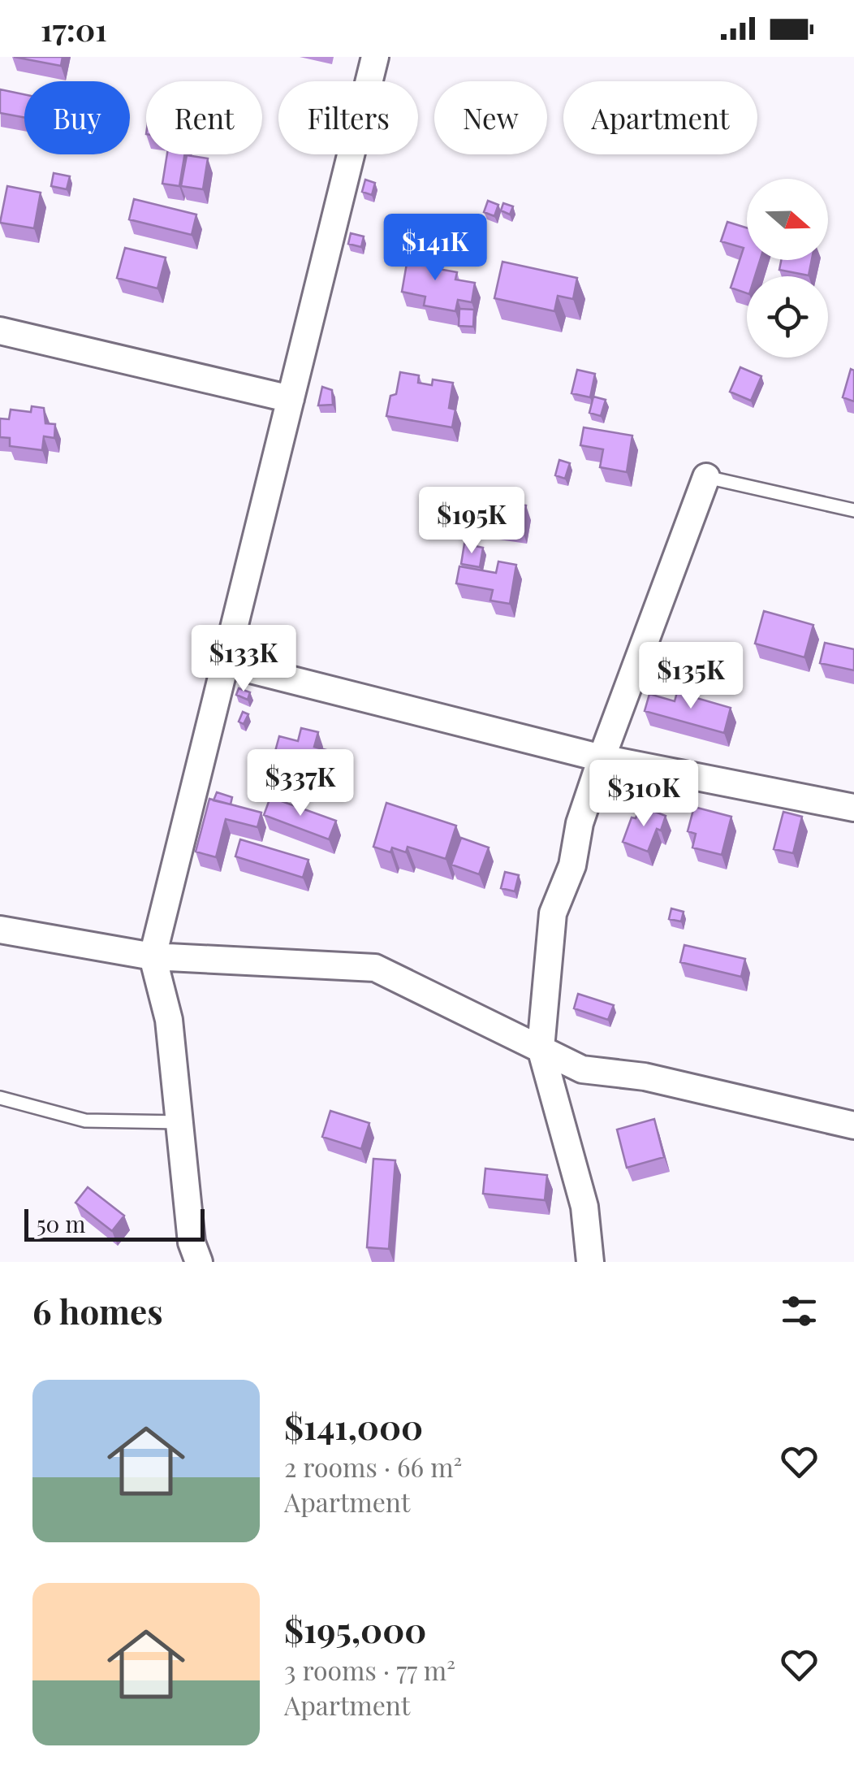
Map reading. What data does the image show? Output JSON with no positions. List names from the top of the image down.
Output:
{
  "scale_bar": "50 m",
  "north": "right",
  "page": {
    "status": "17:01",
    "chip": [
      "Buy",
      "Rent",
      "Filters",
      "New",
      "Apartment"
    ],
    "price": [
      "$141K",
      "$195K",
      "$133K",
      "$135K",
      "$337K",
      "$310K"
    ],
    "scale": "50 m",
    "heading": "6 homes",
    "list": [
      {
        "name": "$141,000",
        "note": "2 rooms · 66 m² · Apartment"
      },
      {
        "name": "$195,000",
        "note": "3 rooms · 77 m² · Apartment"
      }
    ]
  }
}
